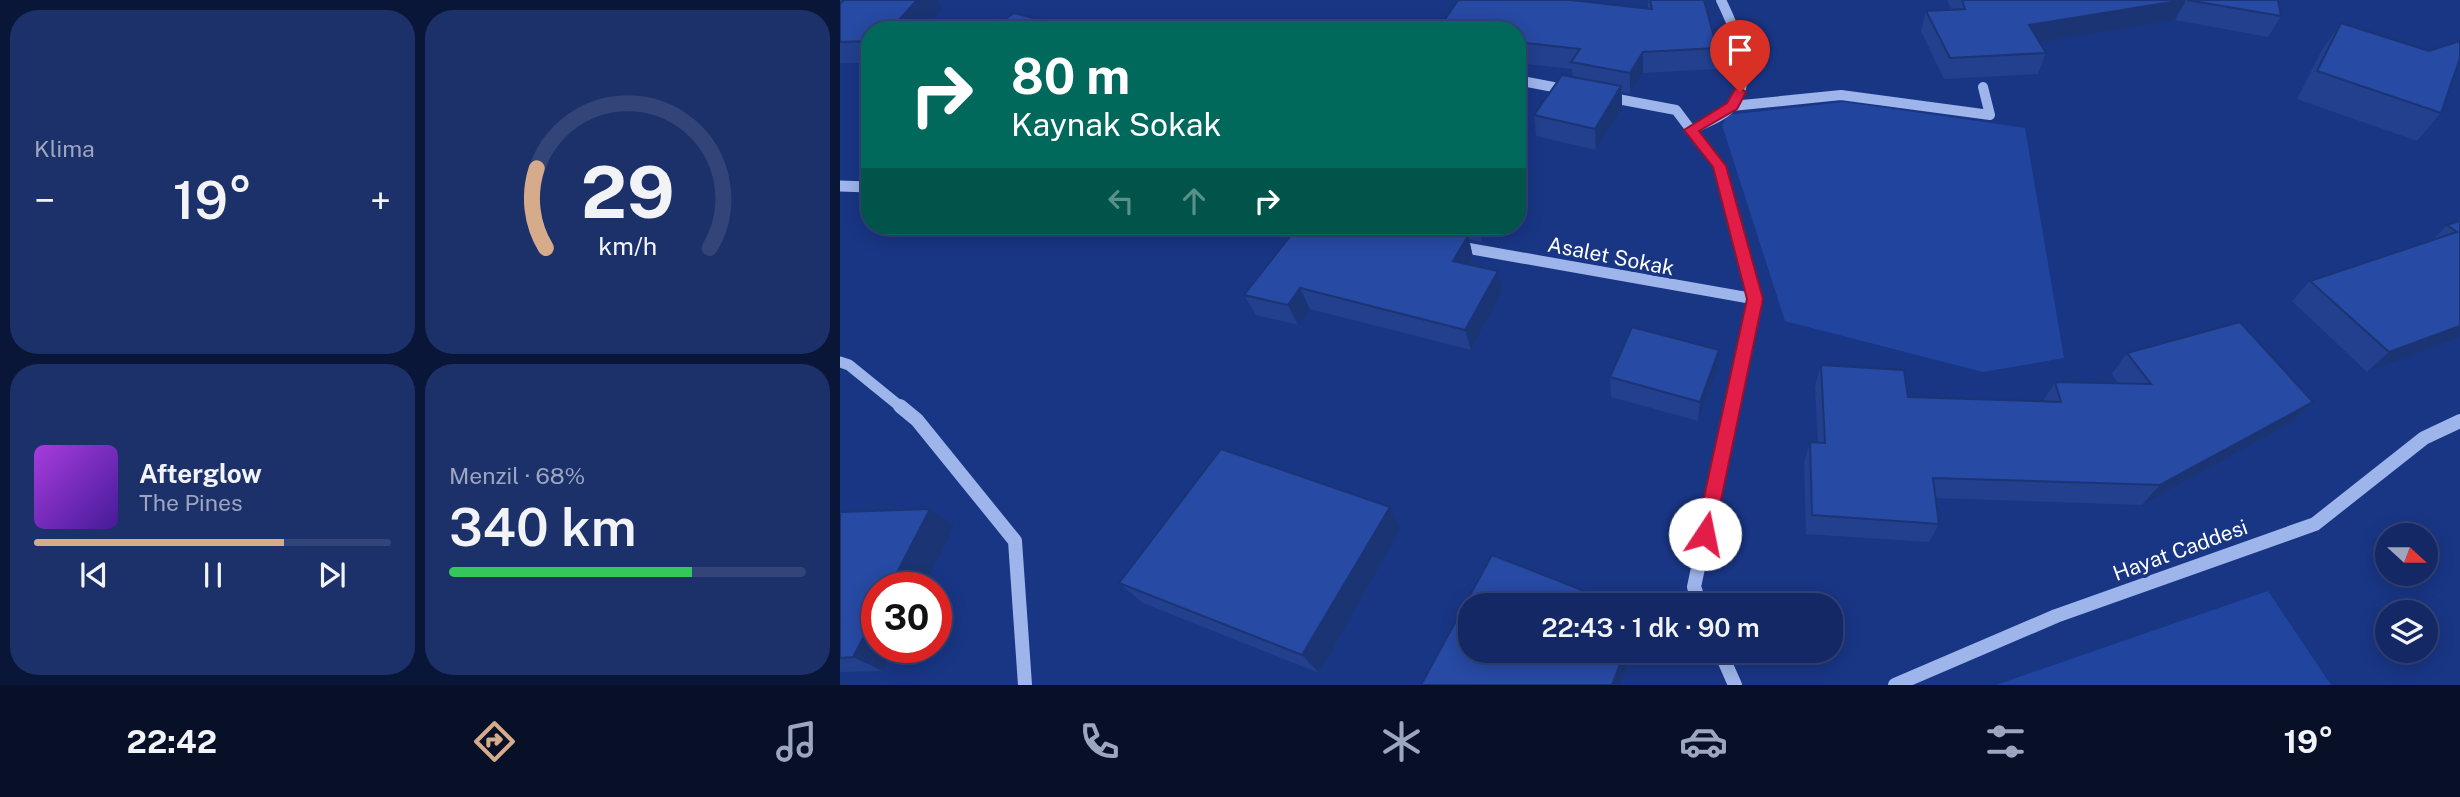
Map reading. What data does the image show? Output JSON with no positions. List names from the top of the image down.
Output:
{
  "streets": {
    "street": ["Asalet Sokak", "Hayat Caddesi"]
  },
  "north": "right",
  "page": {
    "tile": [
      "Klima",
      ["Menzil · 68%", "340 km"]
    ],
    "turn": ["80 m", "Kaynak Sokak"],
    "heat": ["−", "19°", "+"],
    "song": ["Afterglow", "The Pines"],
    "limit": "30",
    "trip": "22:43 · 1 dk · 90 m",
    "tabs": ["22:42", "19°"],
    "gauge": ["29", "km/h"]
  }
}
